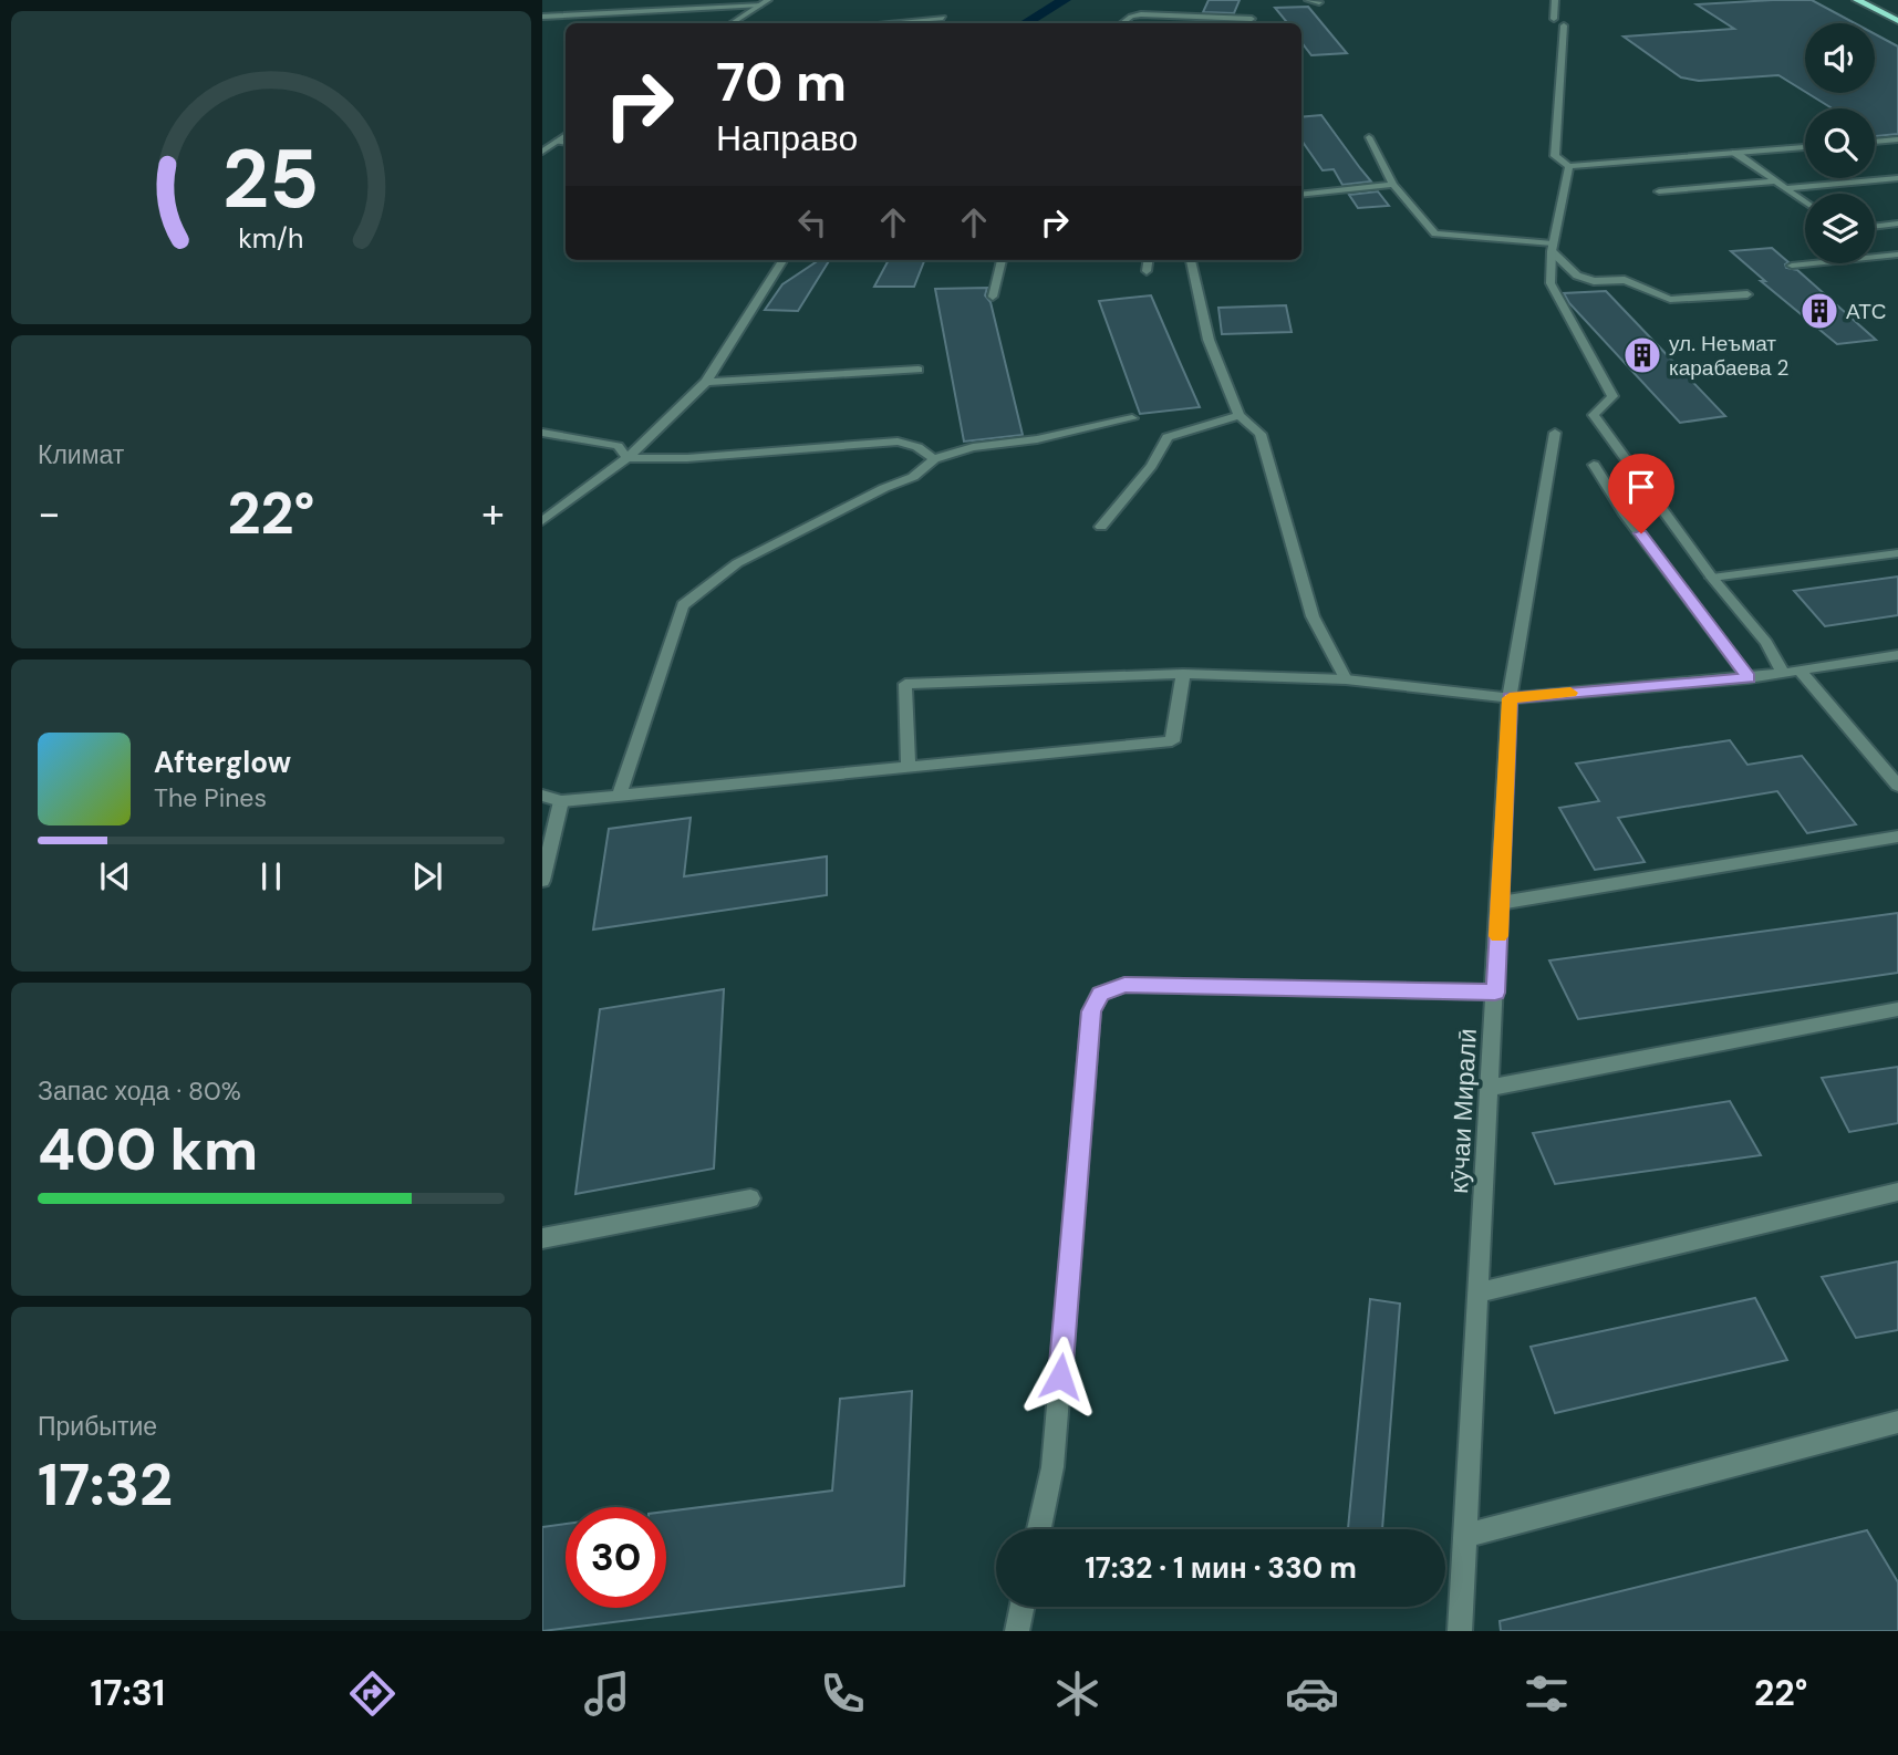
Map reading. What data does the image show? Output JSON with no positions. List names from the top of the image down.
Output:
{
  "streets": {
    "street": ["кӯчаи Миралӣ"]
  },
  "places": {
    "building": ["АТС", "ул. Неъмат карабаева 2"]
  },
  "page": {
    "turn": ["70 m", "Направо"],
    "tile": [
      "Климат",
      ["Запас хода · 80%", "400 km"],
      ["Прибытие", "17:32"]
    ],
    "heat": ["−", "22°", "+"],
    "song": ["Afterglow", "The Pines"],
    "limit": "30",
    "trip": "17:32 · 1 мин · 330 m",
    "tabs": ["17:31", "22°"],
    "gauge": ["25", "km/h"]
  }
}
